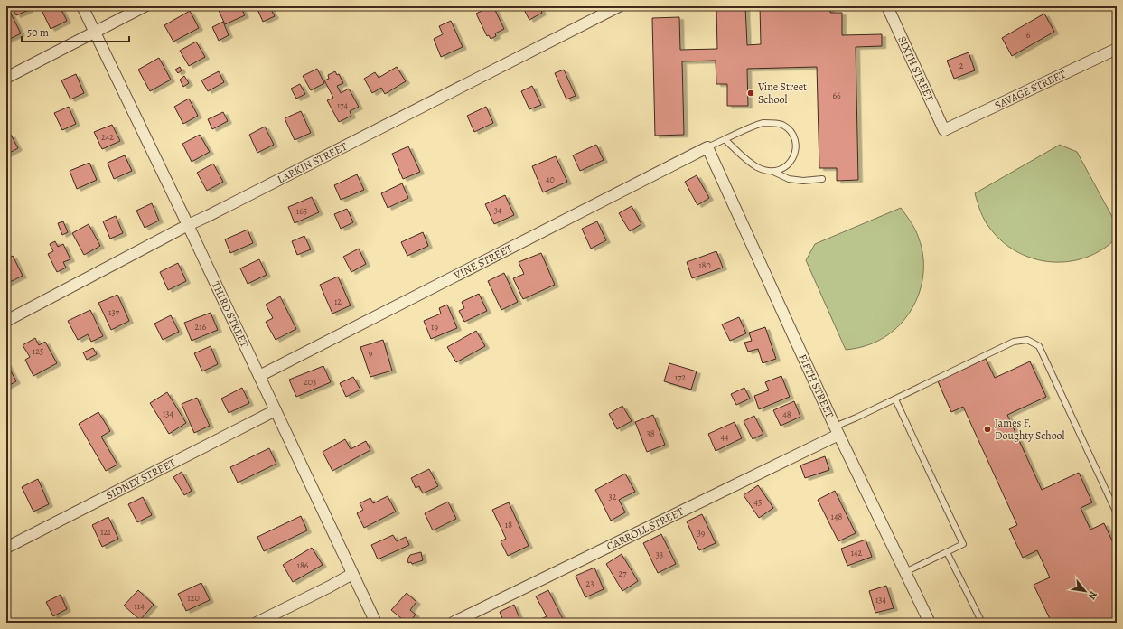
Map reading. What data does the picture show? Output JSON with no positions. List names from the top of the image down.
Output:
{
  "streets": {
    "street": [
      "SIXTH STREET",
      "SAVAGE STREET",
      "LARKIN STREET",
      "VINE STREET",
      "THIRD STREET",
      "FIFTH STREET",
      "SIDNEY STREET",
      "CARROLL STREET"
    ]
  },
  "crossings": [
    ["SIXTH STREET", "SAVAGE STREET"],
    ["LARKIN STREET", "THIRD STREET"],
    ["VINE STREET", "THIRD STREET"],
    ["VINE STREET", "FIFTH STREET"],
    ["THIRD STREET", "SIDNEY STREET"],
    ["FIFTH STREET", "CARROLL STREET"]
  ],
  "places": ["Vine Street School", "James F. Doughty School"],
  "house_numbers": [
    "6",
    "2",
    "66",
    "174",
    "242",
    "40",
    "34",
    "165",
    "180",
    "12",
    "137",
    "216",
    "19",
    "125",
    "9",
    "172",
    "203",
    "134",
    "48",
    "38",
    "44",
    "32",
    "45",
    "148",
    "18",
    "121",
    "39",
    "142",
    "33",
    "186",
    "27",
    "23",
    "120",
    "134",
    "114"
  ],
  "scale_bar": "50 m",
  "north": "bottom right"
}
